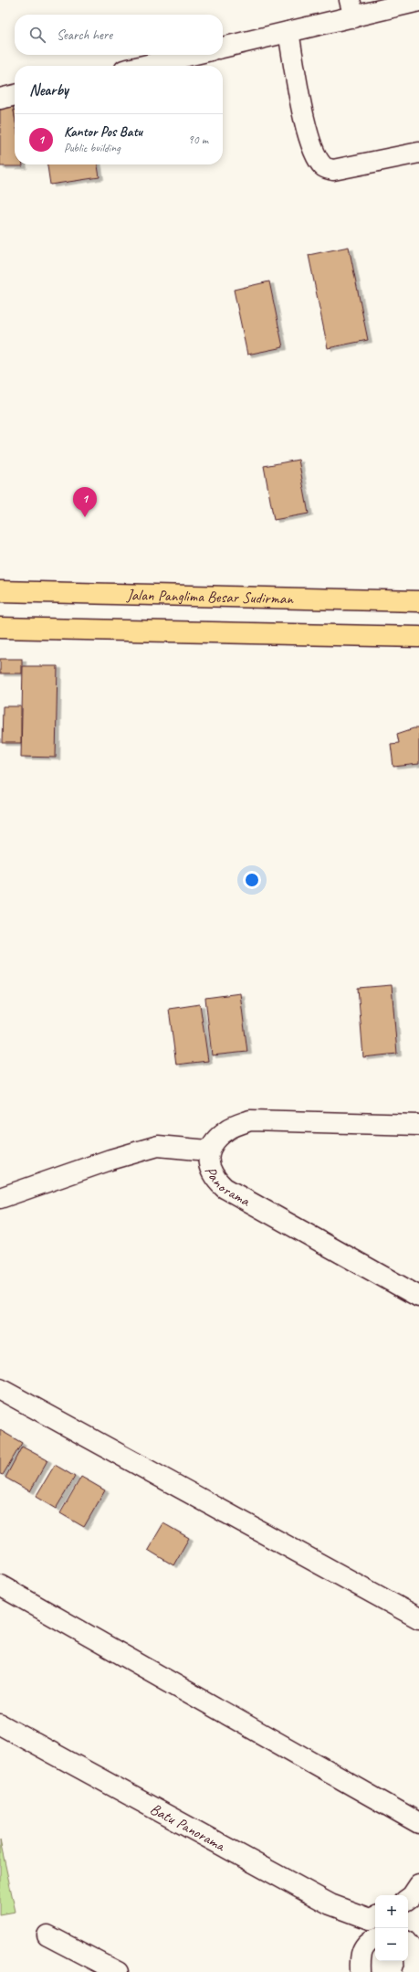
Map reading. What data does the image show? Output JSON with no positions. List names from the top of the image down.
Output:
{
  "streets": {
    "main road": ["Jalan Panglima Besar Sudirman"],
    "street": ["Panorama", "Batu Panorama"]
  },
  "page": {
    "search": "Search here",
    "heading": "Nearby",
    "list": [
      {
        "mark": "1",
        "name": "Kantor Pos Batu",
        "note": "Public building",
        "value": "90 m"
      }
    ],
    "pins": "1",
    "map_buttons": ["+", "−"]
  }
}
